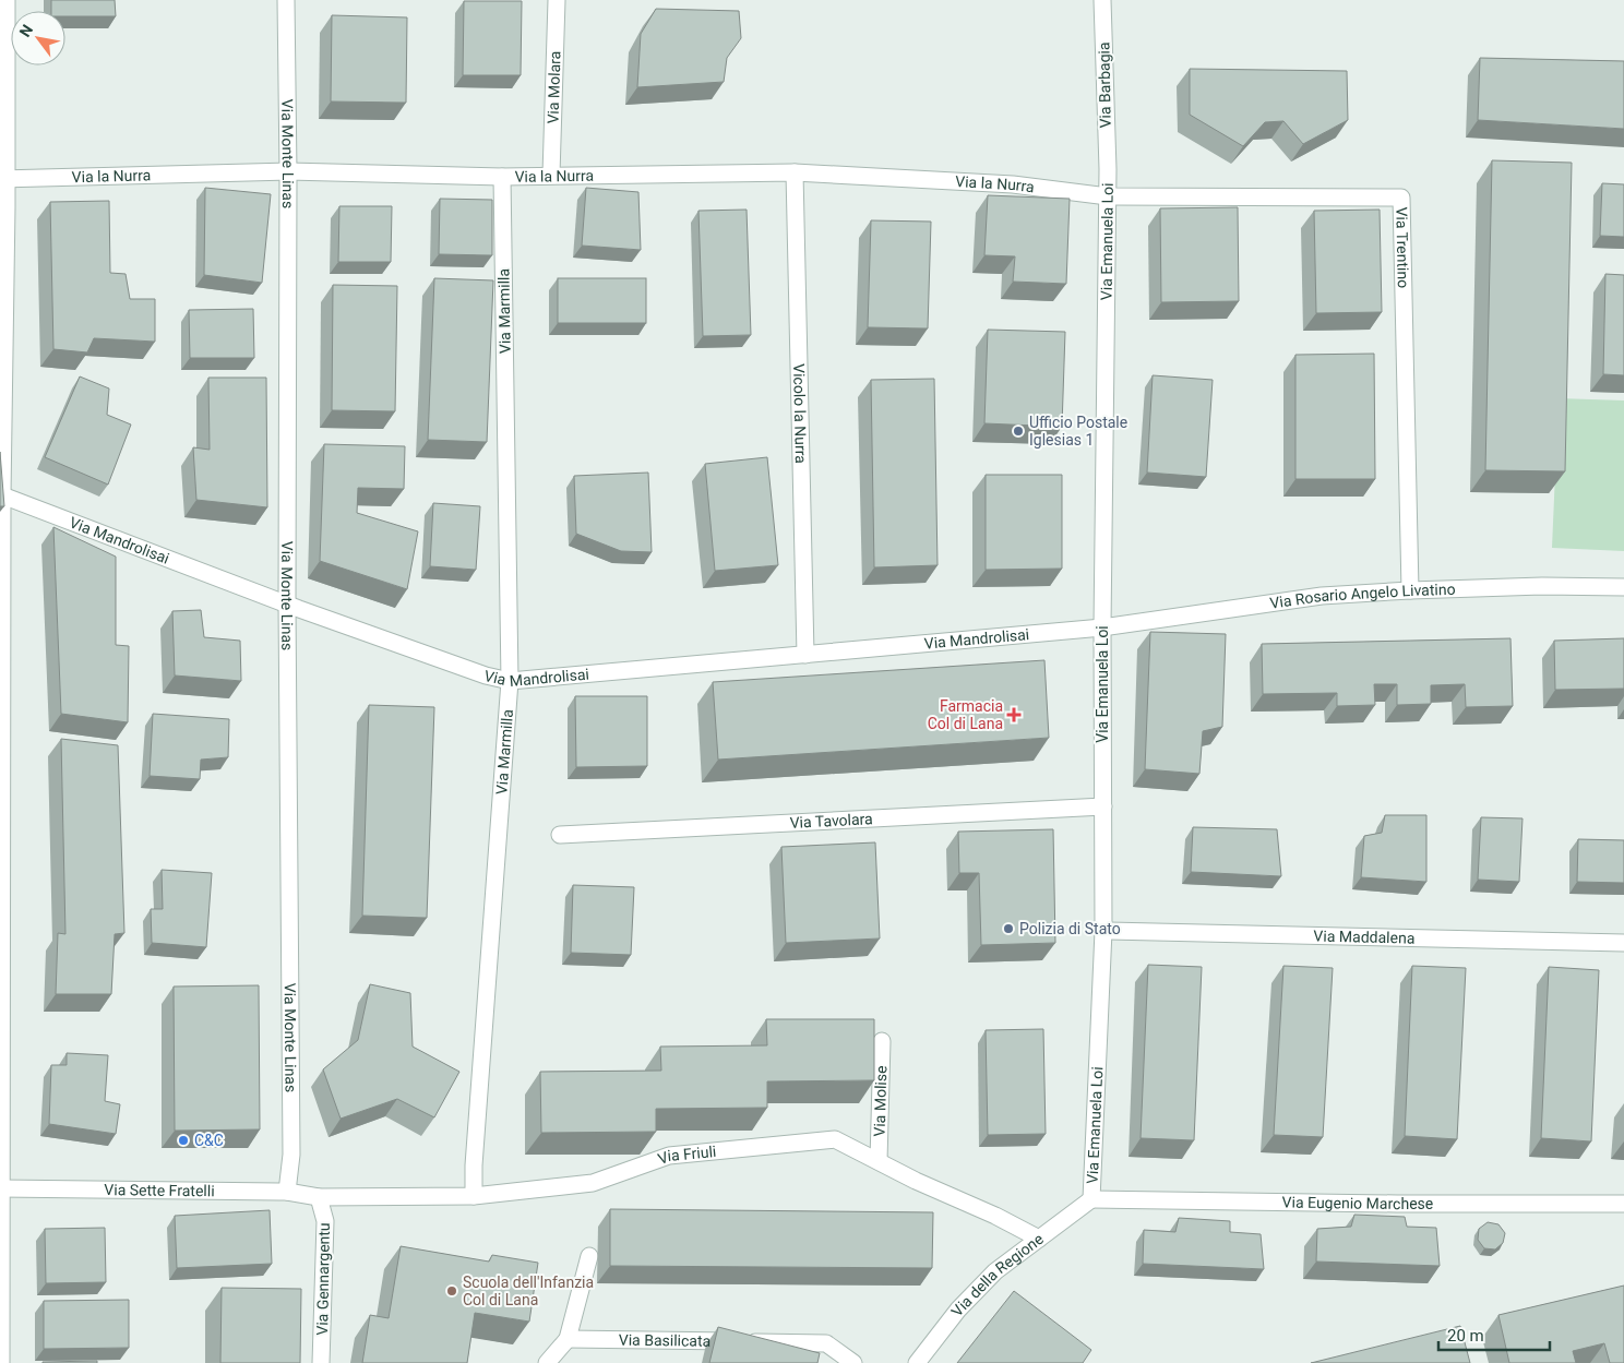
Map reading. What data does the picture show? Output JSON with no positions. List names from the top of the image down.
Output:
{
  "streets": {
    "street": [
      "Via Barbagia",
      "Via Molara",
      "Via Monte Linas",
      "Via la Nurra",
      "Via Emanuela Loi",
      "Via Trentino",
      "Via Marmilla",
      "Vicolo la Nurra",
      "Via Mandrolisai",
      "Via Rosario Angelo Livatino",
      "Via Tavolara",
      "Via Maddalena",
      "Via Molise",
      "Via Friuli",
      "Via Sette Fratelli",
      "Via Eugenio Marchese",
      "Via della Regione",
      "Via Gennargentu",
      "Via Basilicata"
    ]
  },
  "crossings": [
    ["Via Barbagia", "Via Emanuela Loi"],
    ["Via Molara", "Via la Nurra"],
    ["Via Monte Linas", "Via la Nurra"],
    ["Via Monte Linas", "Via Mandrolisai"],
    ["Via Monte Linas", "Via Sette Fratelli"],
    ["Via la Nurra", "Via Emanuela Loi"],
    ["Via la Nurra", "Via Trentino"],
    ["Via la Nurra", "Via Marmilla"],
    ["Via la Nurra", "Vicolo la Nurra"],
    ["Via Emanuela Loi", "Via Trentino"],
    ["Via Emanuela Loi", "Via Mandrolisai"],
    ["Via Emanuela Loi", "Via Rosario Angelo Livatino"],
    ["Via Emanuela Loi", "Via Tavolara"],
    ["Via Emanuela Loi", "Via Maddalena"],
    ["Via Emanuela Loi", "Via Eugenio Marchese"],
    ["Via Emanuela Loi", "Via della Regione"],
    ["Via Trentino", "Via Rosario Angelo Livatino"],
    ["Via Marmilla", "Via Mandrolisai"],
    ["Via Marmilla", "Via Friuli"],
    ["Vicolo la Nurra", "Via Mandrolisai"],
    ["Via Mandrolisai", "Via Rosario Angelo Livatino"],
    ["Via Molise", "Via Friuli"],
    ["Via Friuli", "Via Sette Fratelli"],
    ["Via Friuli", "Via della Regione"],
    ["Via Friuli", "Via Gennargentu"],
    ["Via Sette Fratelli", "Via Gennargentu"],
    ["Via Eugenio Marchese", "Via della Regione"]
  ],
  "places": {
    "other": [
      "Ufficio Postale Iglesias 1",
      "Polizia di Stato",
      "C&C",
      "Scuola dell'Infanzia Col di Lana"
    ],
    "health": ["Farmacia Col di Lana"]
  },
  "scale_bar": "20 m",
  "north": "top left"
}
